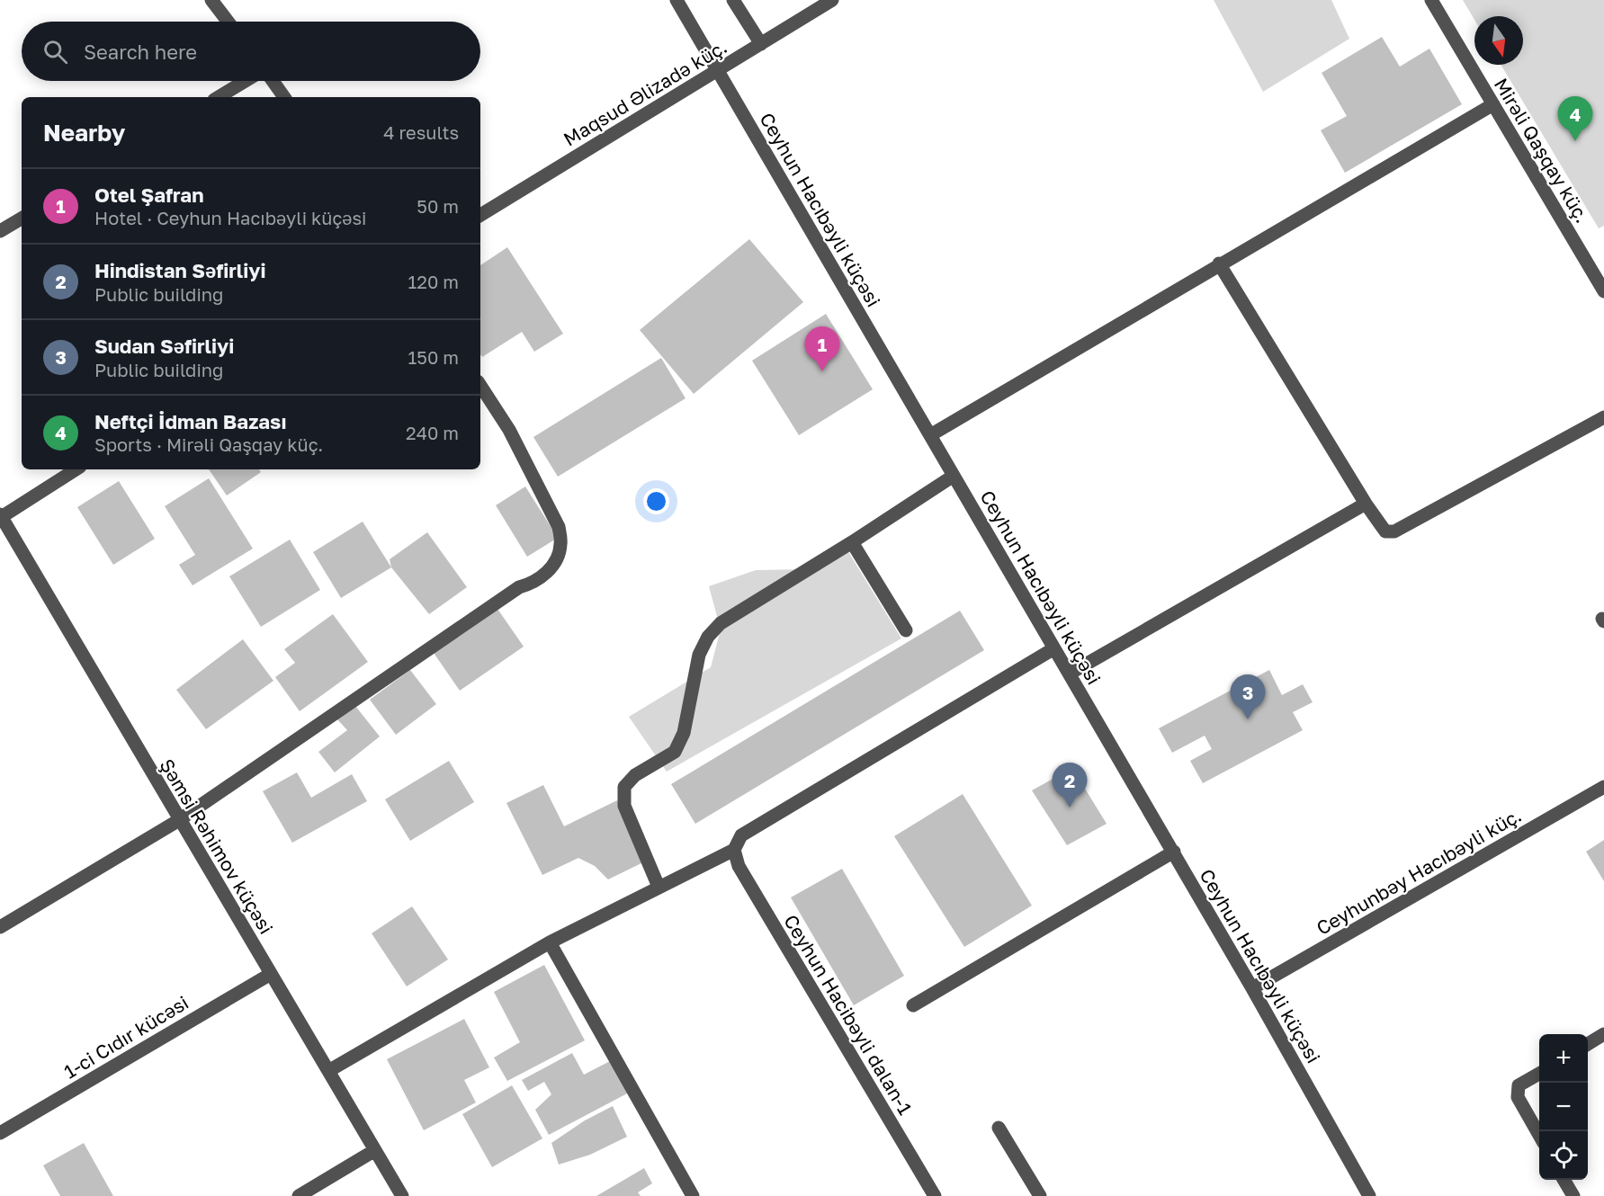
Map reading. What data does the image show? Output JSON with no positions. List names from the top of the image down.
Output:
{
  "streets": {
    "street": [
      "Maqsud Əlizadə küç.",
      "Mirəli Qaşqay küç.",
      "Ceyhun Hacıbəyli küçəsi",
      "Şəmsi Rəhimov küçəsi",
      "Ceyhunbəy Hacıbəyli küç.",
      "Ceyhun Hacibəyli dalan-1",
      "1-ci Cıdır kücəsi"
    ]
  },
  "crossings": [
    ["Maqsud Əlizadə küç.", "Ceyhun Hacıbəyli küçəsi"],
    ["Ceyhun Hacıbəyli küçəsi", "Ceyhunbəy Hacıbəyli küç."],
    ["Şəmsi Rəhimov küçəsi", "1-ci Cıdır kücəsi"]
  ],
  "north": "bottom",
  "page": {
    "search": "Search here",
    "pins": [
      "4",
      "1",
      "3",
      "2"
    ],
    "heading": ["Nearby", "4 results"],
    "list": [
      {
        "mark": "1",
        "name": "Otel Şafran",
        "note": "Hotel · Ceyhun Hacıbəyli küçəsi",
        "value": "50 m"
      },
      {
        "mark": "2",
        "name": "Hindistan Səfirliyi",
        "note": "Public building",
        "value": "120 m"
      },
      {
        "mark": "3",
        "name": "Sudan Səfirliyi",
        "note": "Public building",
        "value": "150 m"
      },
      {
        "mark": "4",
        "name": "Neftçi İdman Bazası",
        "note": "Sports · Mirəli Qaşqay küç.",
        "value": "240 m"
      }
    ],
    "map_buttons": ["+", "−"]
  }
}
